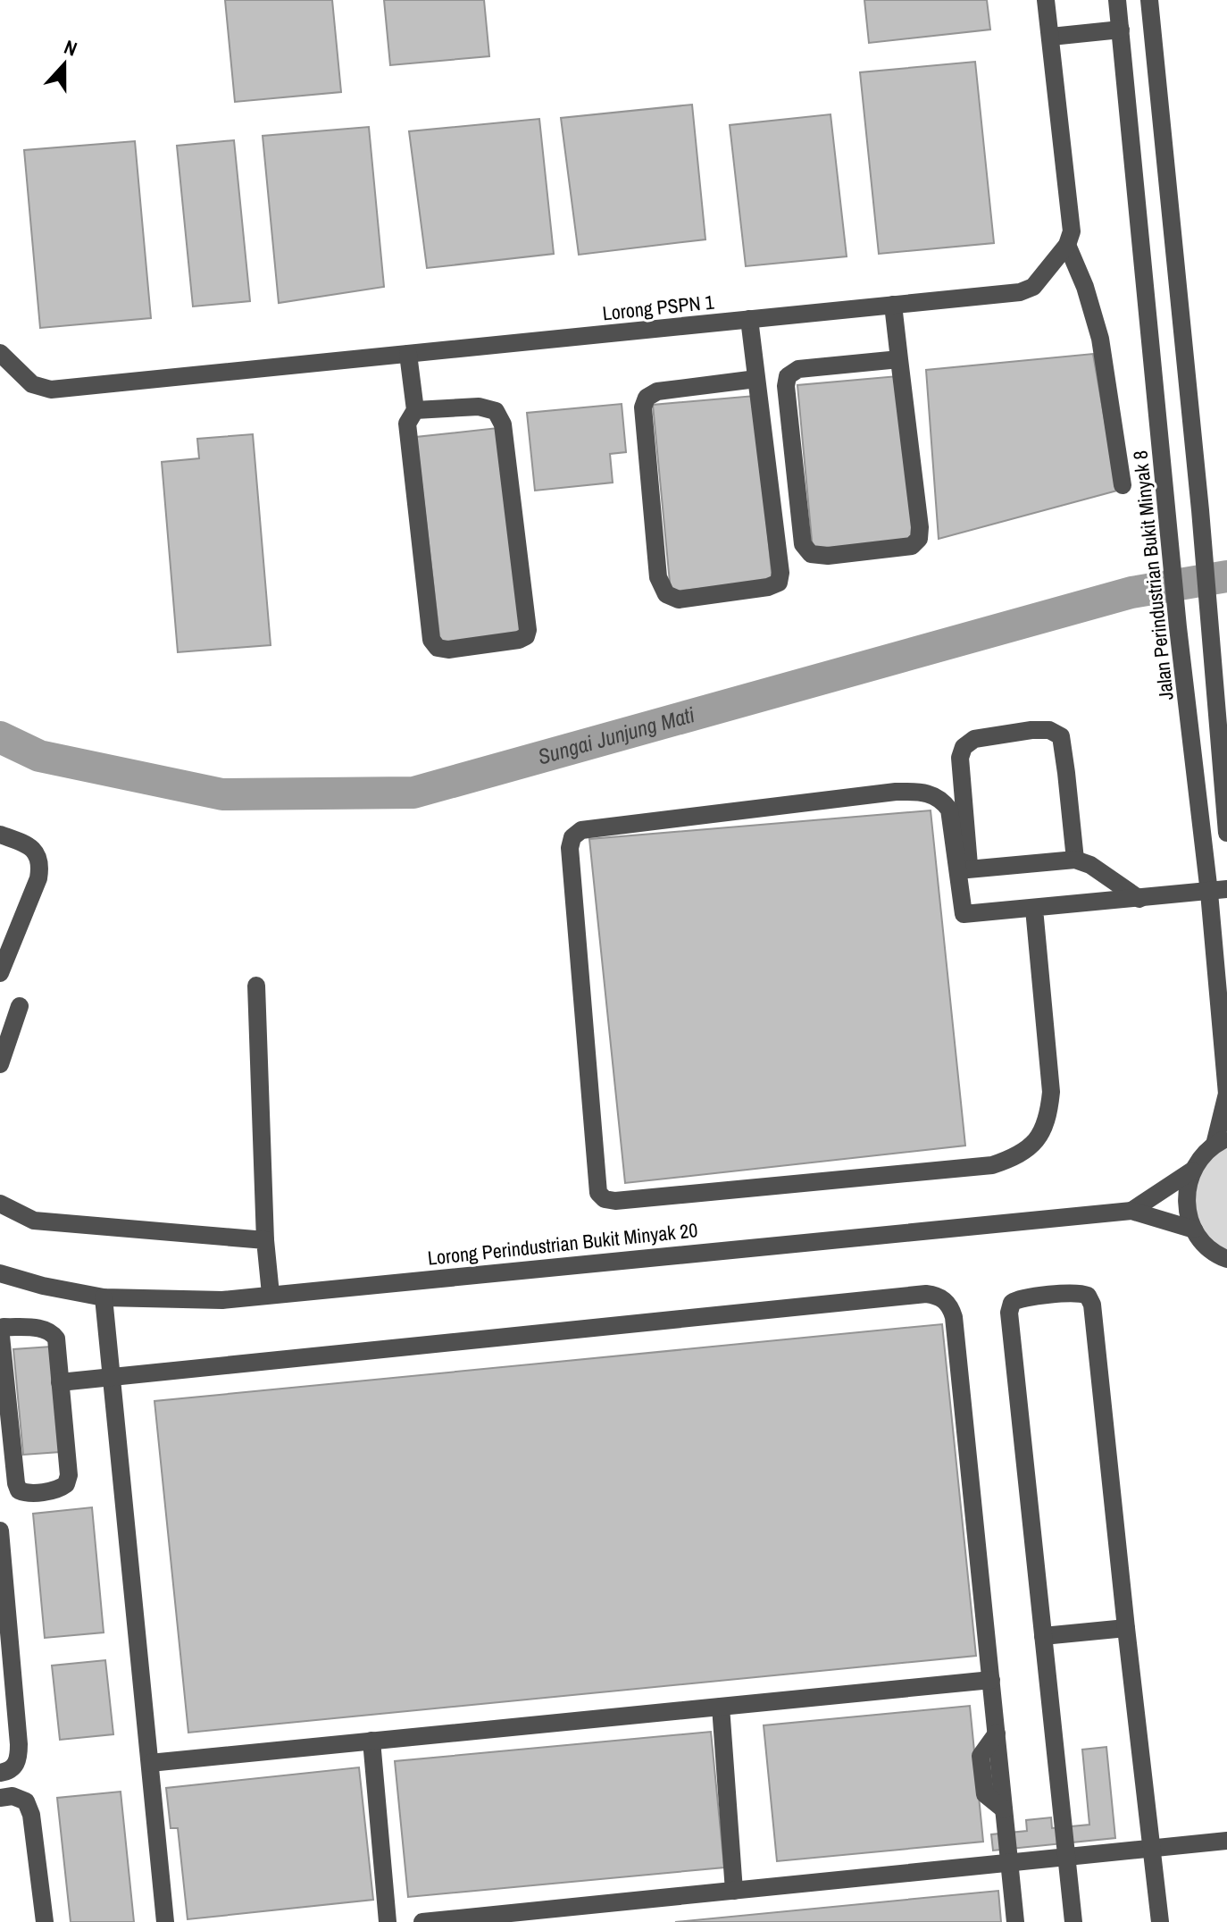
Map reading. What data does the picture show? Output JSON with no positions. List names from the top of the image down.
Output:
{
  "streets": {
    "street": ["Lorong PSPN 1", "Jalan Perindustrian Bukit Minyak 8", "Lorong Perindustrian Bukit Minyak 20"]
  },
  "water": ["Sungai Junjung Mati"],
  "north": "top"
}
